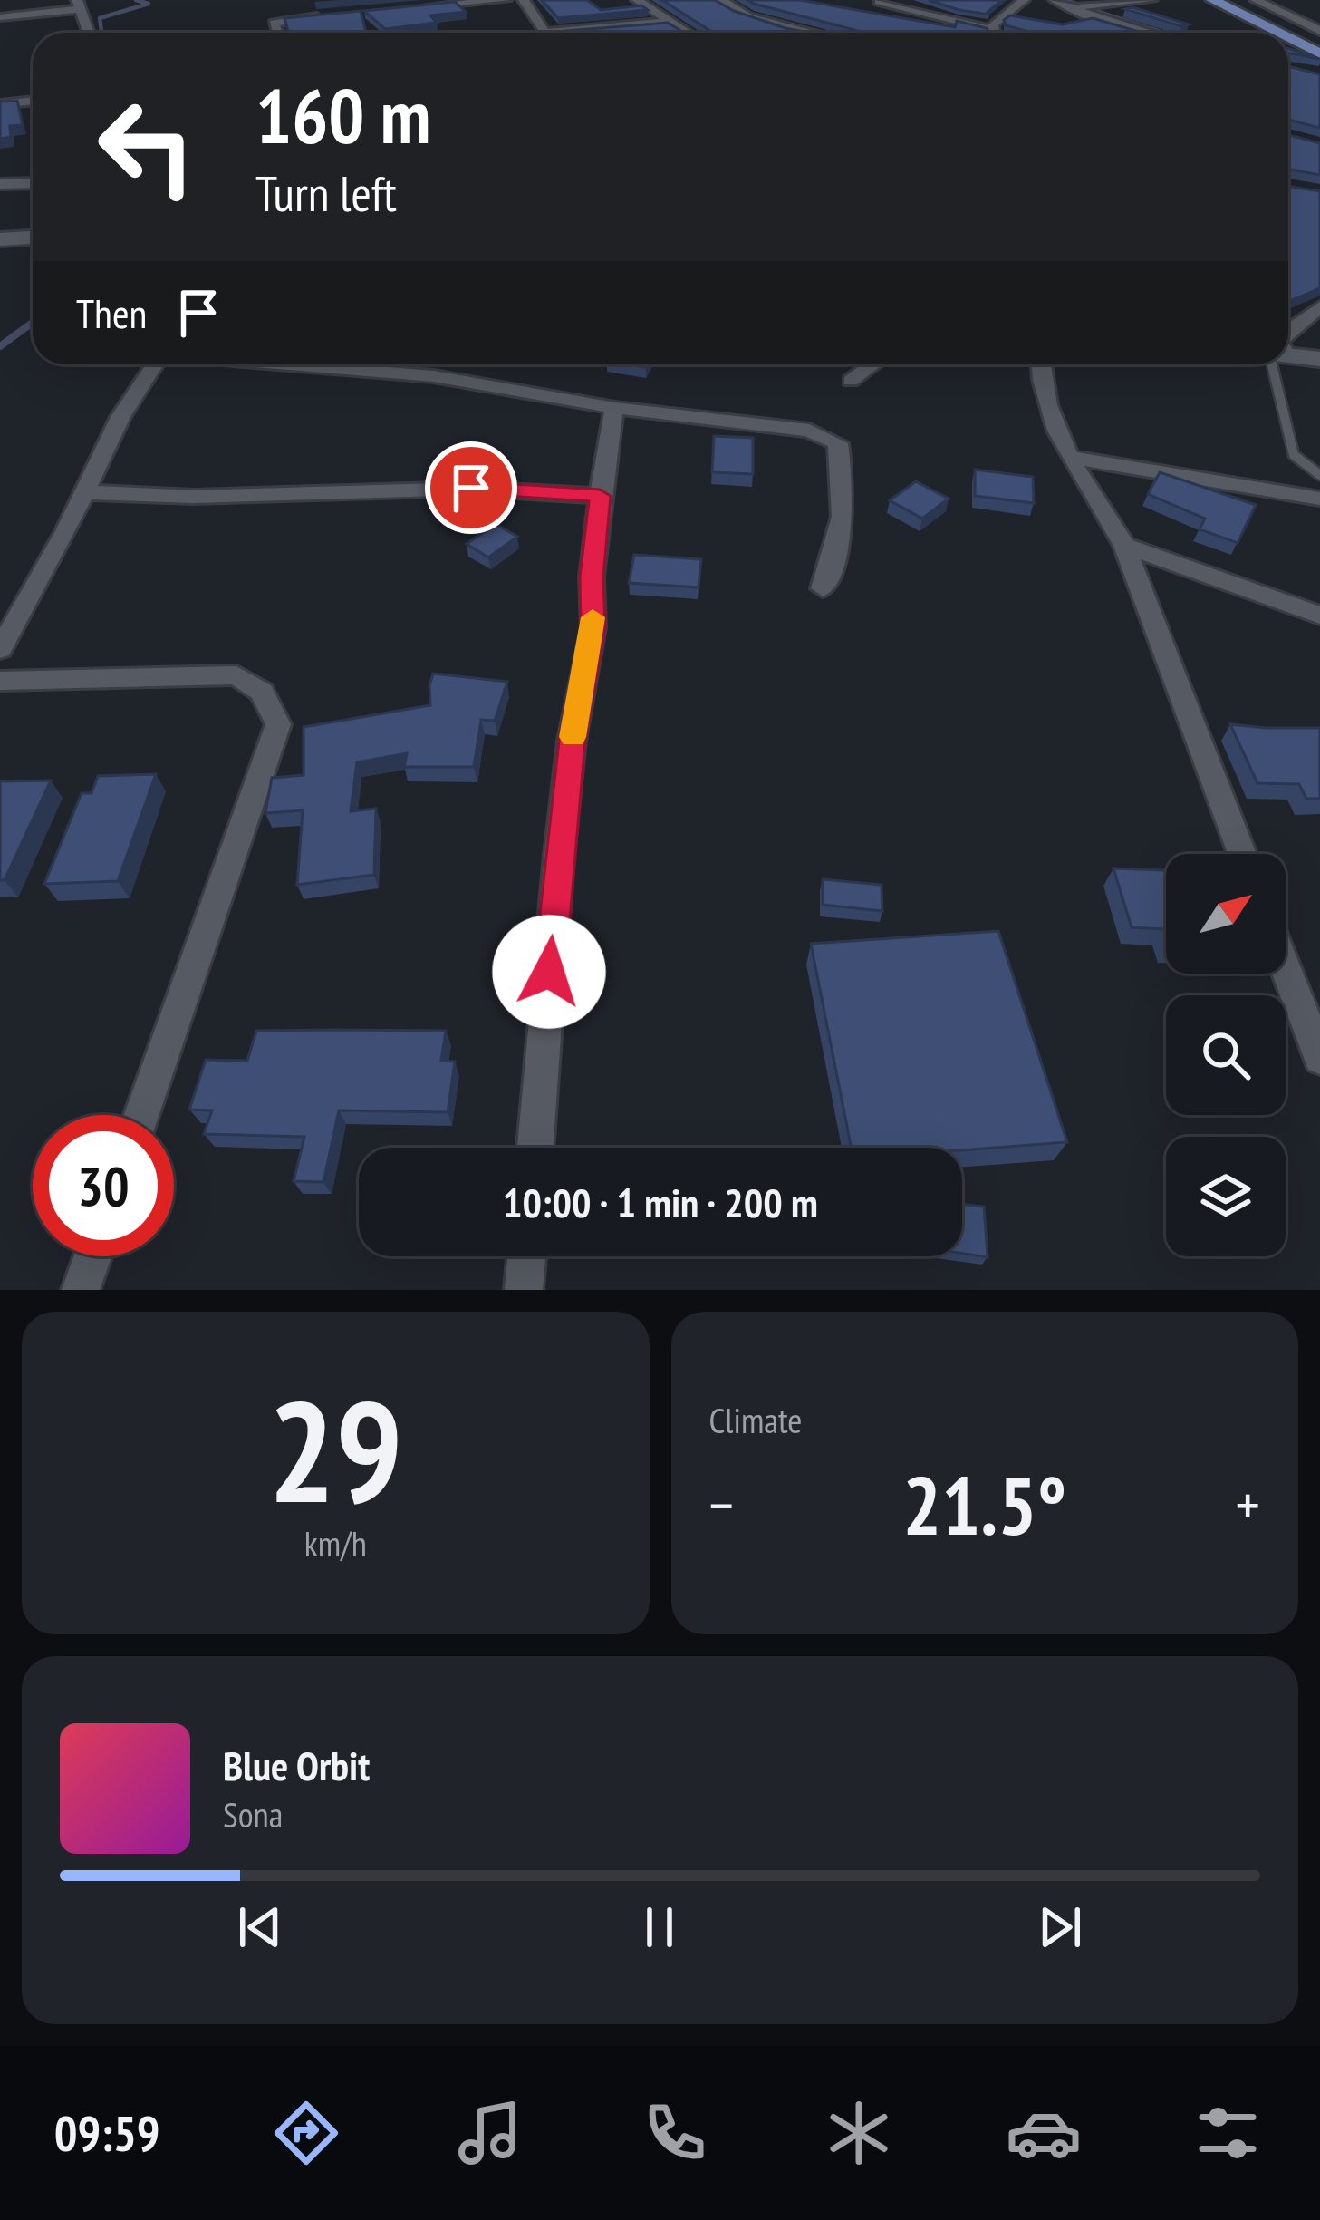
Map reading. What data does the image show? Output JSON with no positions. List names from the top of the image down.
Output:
{
  "north": "top right",
  "page": {
    "turn": ["160 m", "Turn left"],
    "then": "Then",
    "limit": "30",
    "trip": "10:00 · 1 min · 200 m",
    "tile": [
      ["29", "km/h"],
      "Climate"
    ],
    "heat": ["−", "21.5°", "+"],
    "song": ["Blue Orbit", "Sona"],
    "tabs": "09:59"
  }
}
